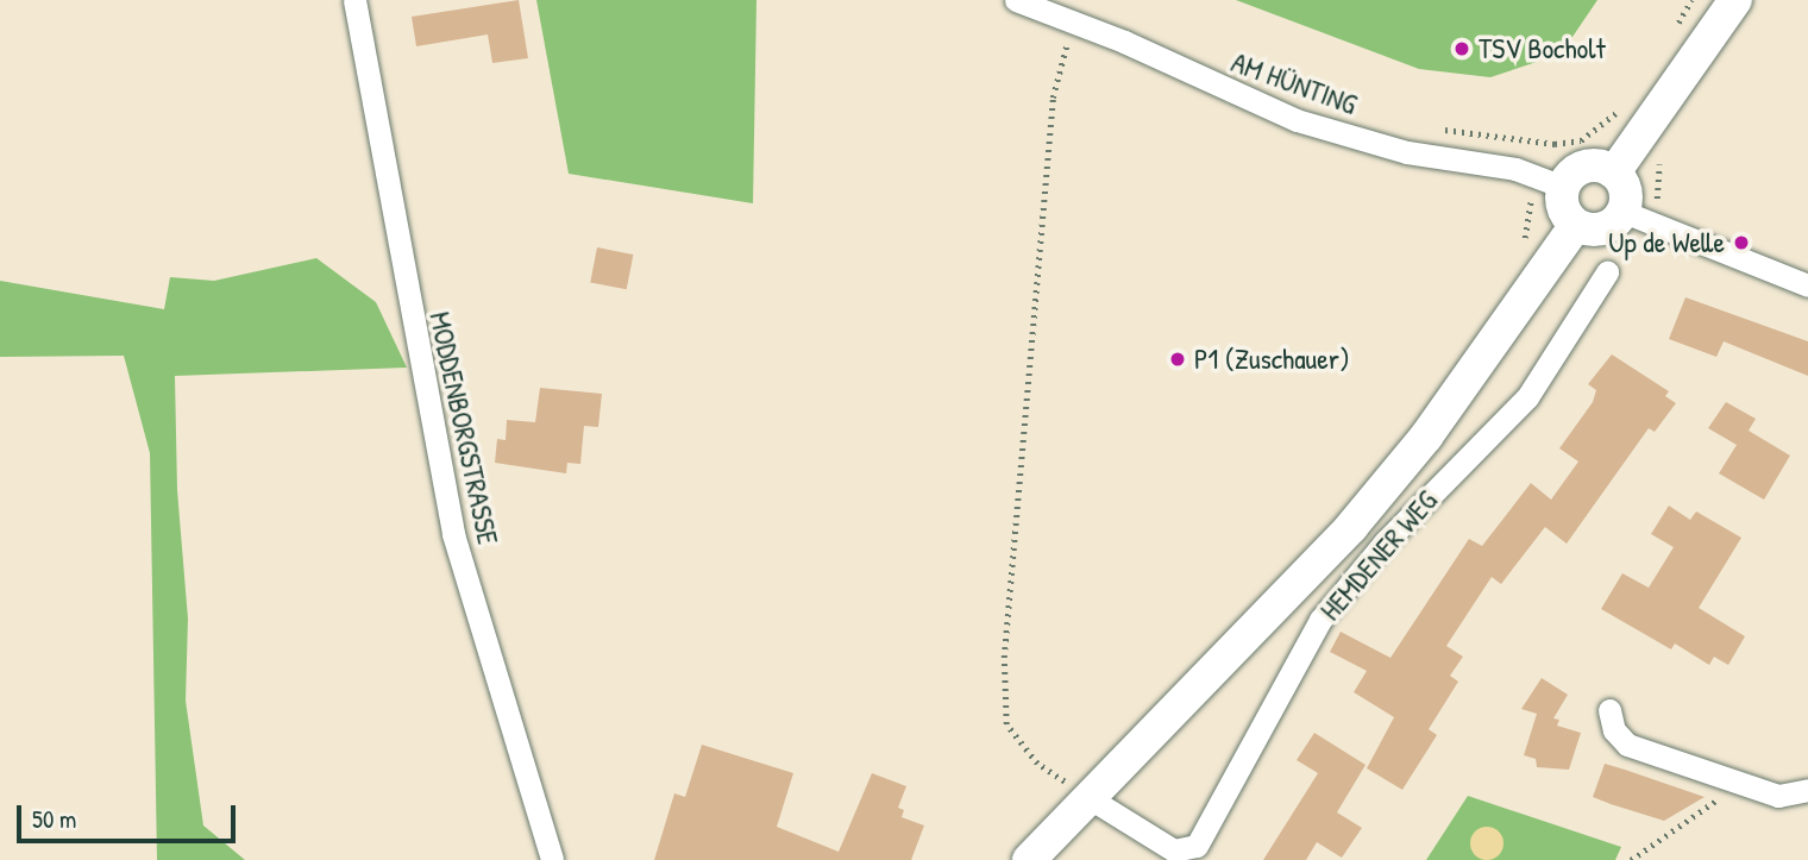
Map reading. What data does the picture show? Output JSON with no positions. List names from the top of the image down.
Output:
{
  "streets": {
    "street": ["AM HÜNTING", "MODDENBORGSTRASSE", "HEMDENER WEG"]
  },
  "crossings": [
    ["AM HÜNTING", "HEMDENER WEG"]
  ],
  "places": ["TSV Bocholt", "Up de Welle", "P1 (Zuschauer)"],
  "scale_bar": "50 m"
}
